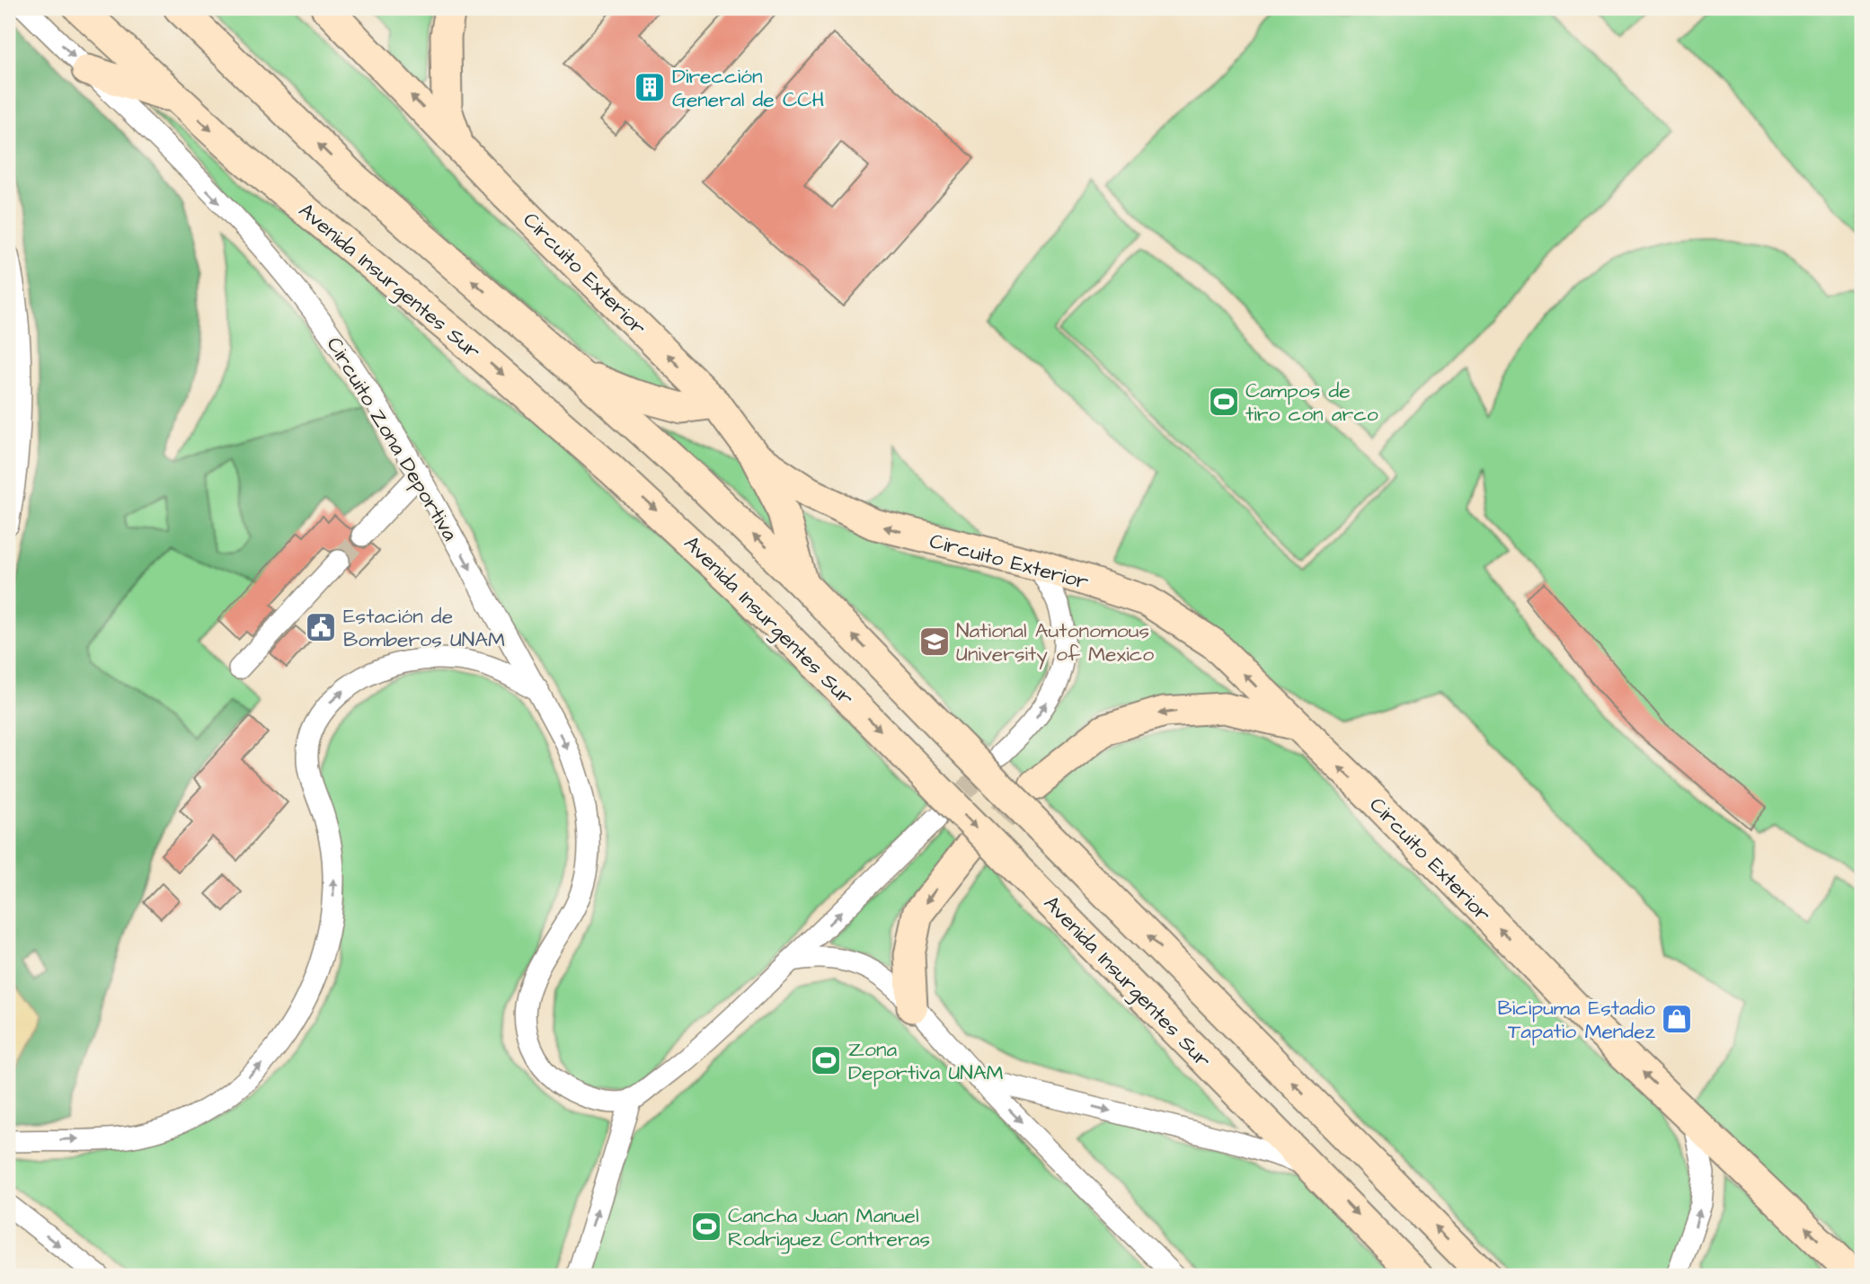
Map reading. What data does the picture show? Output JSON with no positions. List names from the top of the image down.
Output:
{
  "streets": {
    "main road": ["Circuito Exterior", "Avenida Insurgentes Sur"],
    "street": ["Circuito Zona Deportiva"]
  },
  "one_way": ["Circuito Zona Deportiva"],
  "places": {
    "building": ["Dirección General de CCH"],
    "sports": ["Campos de tiro con arco", "Zona Deportiva UNAM", "Cancha Juan Manuel Rodriguez Contreras"],
    "public building": ["Estación de Bomberos UNAM"],
    "school or university": ["National Autonomous University of Mexico"],
    "shop": ["Bicipuma Estadio Tapatio Mendez"]
  }
}
